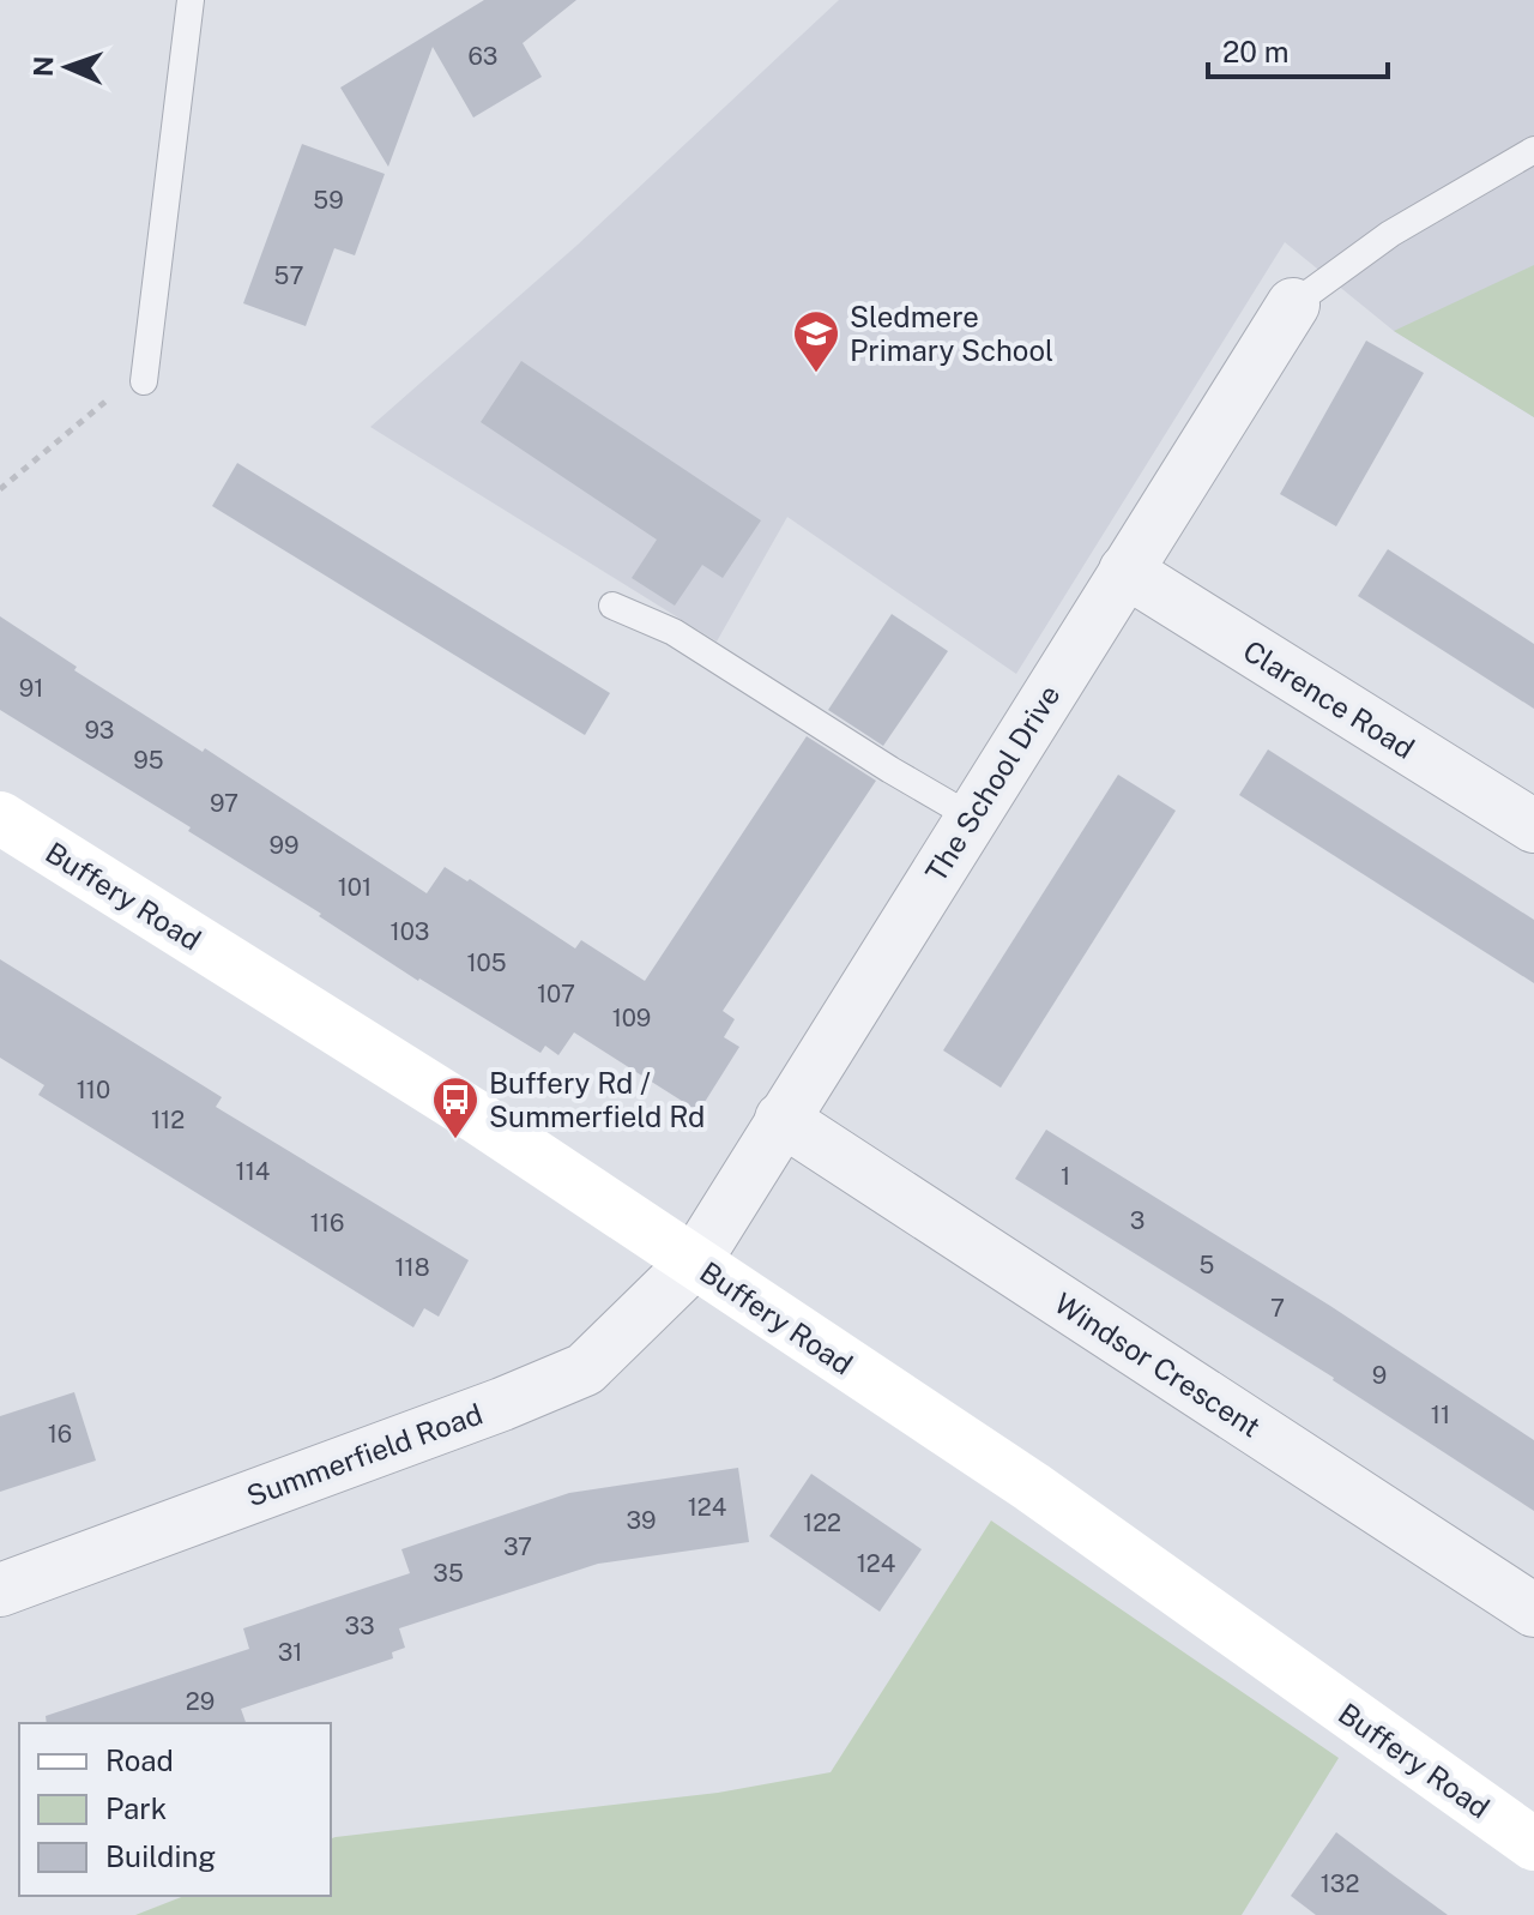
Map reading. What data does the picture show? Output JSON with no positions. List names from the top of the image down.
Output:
{
  "streets": {
    "street": [
      "Clarence Road",
      "The School Drive",
      "Buffery Road",
      "Windsor Crescent",
      "Summerfield Road"
    ]
  },
  "crossings": [
    ["Clarence Road", "The School Drive"],
    ["The School Drive", "Buffery Road"],
    ["The School Drive", "Windsor Crescent"],
    ["The School Drive", "Summerfield Road"],
    ["Buffery Road", "Summerfield Road"]
  ],
  "places": {
    "school or university": ["Sledmere Primary School"],
    "bus stop": ["Buffery Rd / Summerfield Rd"]
  },
  "house_numbers": [
    "63",
    "59",
    "57",
    "91",
    "93",
    "95",
    "97",
    "99",
    "101",
    "103",
    "105",
    "107",
    "109",
    "110",
    "112",
    "114",
    "1",
    "3",
    "116",
    "5",
    "118",
    "7",
    "9",
    "11",
    "16",
    "124",
    "39",
    "122",
    "37",
    "124",
    "35",
    "33",
    "31",
    "29",
    "132"
  ],
  "legend": ["Road", "Park", "Building"],
  "scale_bar": "20 m",
  "north": "left"
}
